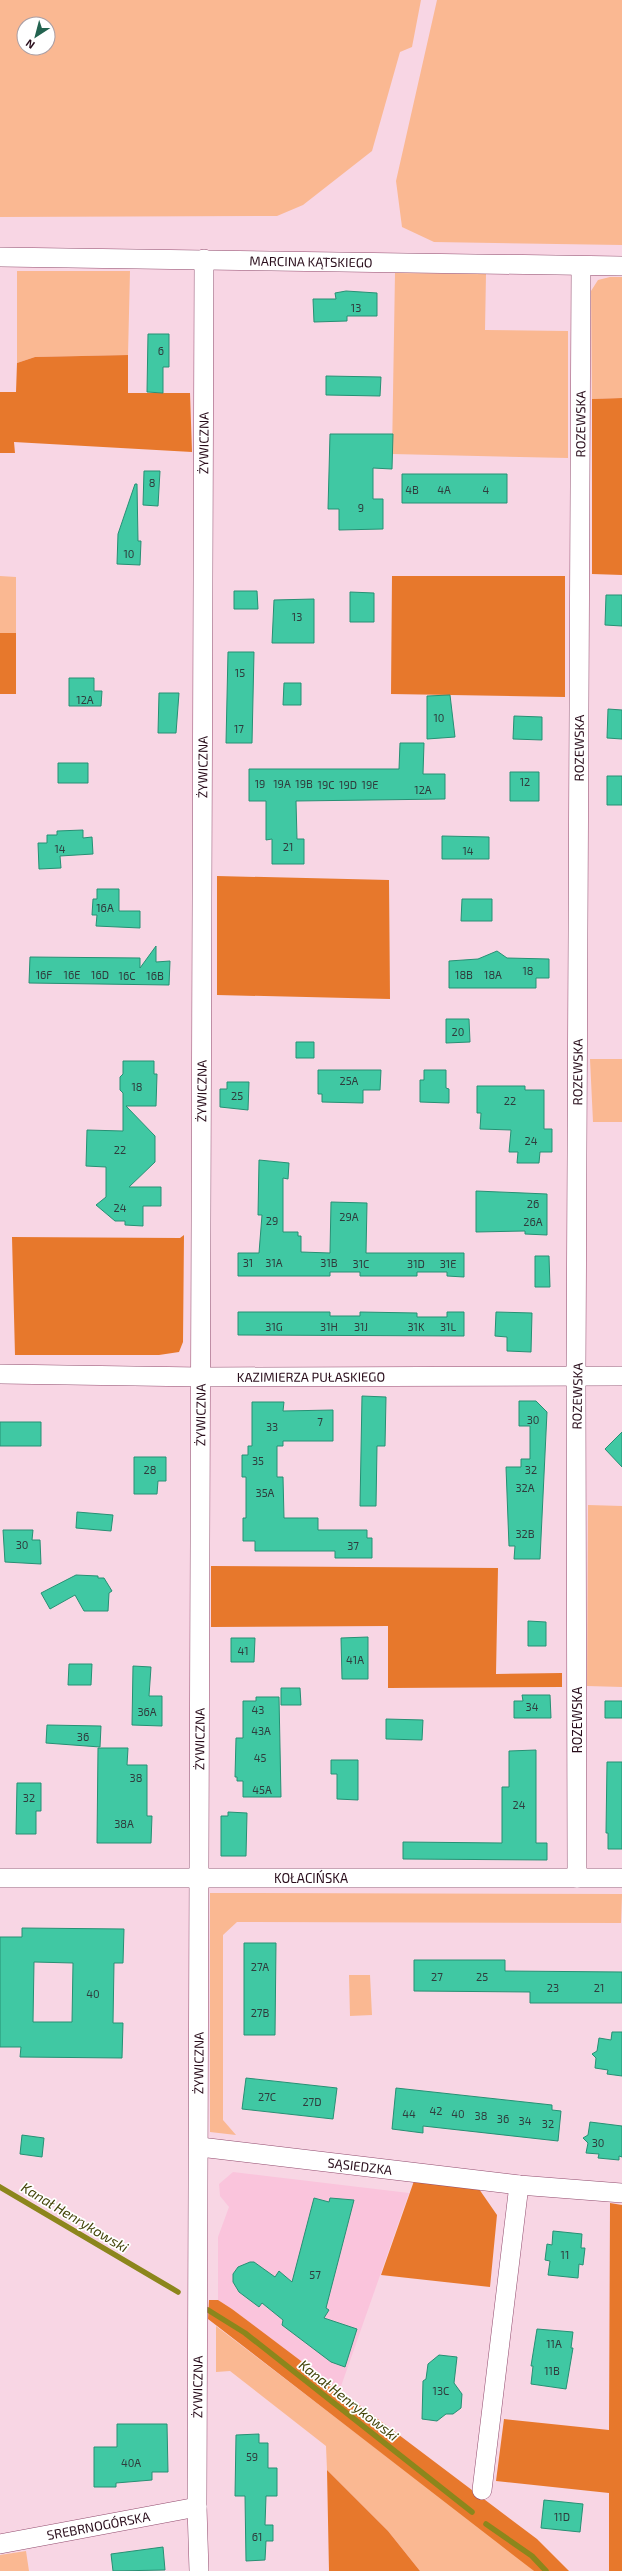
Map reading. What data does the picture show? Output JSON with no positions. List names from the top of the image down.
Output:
{
  "streets": {
    "street": [
      "MARCINA KĄTSKIEGO",
      "ROZEWSKA",
      "ŻYWICZNA",
      "KAZIMIERZA PUŁASKIEGO",
      "KOŁACIŃSKA",
      "SĄSIEDZKA",
      "SREBRNOGÓRSKA"
    ]
  },
  "crossings": [
    ["MARCINA KĄTSKIEGO", "ROZEWSKA"],
    ["MARCINA KĄTSKIEGO", "ŻYWICZNA"],
    ["ROZEWSKA", "KAZIMIERZA PUŁASKIEGO"],
    ["ROZEWSKA", "KOŁACIŃSKA"],
    ["ŻYWICZNA", "KAZIMIERZA PUŁASKIEGO"],
    ["ŻYWICZNA", "KOŁACIŃSKA"],
    ["ŻYWICZNA", "SĄSIEDZKA"],
    ["ŻYWICZNA", "SREBRNOGÓRSKA"]
  ],
  "water": ["Kanał Henrykowski"],
  "house_numbers": [
    "13",
    "6",
    "8",
    "4B",
    "4A",
    "4",
    "9",
    "10",
    "13",
    "15",
    "12A",
    "10",
    "17",
    "12",
    "19",
    "19A",
    "19B",
    "19C",
    "19D",
    "19E",
    "12A",
    "21",
    "14",
    "14",
    "16A",
    "18",
    "16F",
    "16E",
    "16D",
    "18B",
    "18A",
    "16C",
    "16B",
    "20",
    "25A",
    "18",
    "25",
    "22",
    "24",
    "22",
    "26",
    "24",
    "29A",
    "29",
    "26A",
    "31",
    "31A",
    "31B",
    "31C",
    "31D",
    "31E",
    "31G",
    "31H",
    "31J",
    "31K",
    "31L",
    "30",
    "7",
    "33",
    "35",
    "28",
    "32",
    "32A",
    "35A",
    "32B",
    "30",
    "37",
    "41",
    "41A",
    "34",
    "43",
    "36A",
    "43A",
    "36",
    "45",
    "38",
    "45A",
    "32",
    "24",
    "38A",
    "27A",
    "27",
    "25",
    "23",
    "21",
    "40",
    "27B",
    "27C",
    "27D",
    "42",
    "44",
    "40",
    "38",
    "36",
    "34",
    "32",
    "30",
    "11",
    "57",
    "11A",
    "11B",
    "13C",
    "59",
    "40A",
    "11D",
    "61"
  ],
  "north": "bottom left"
}
